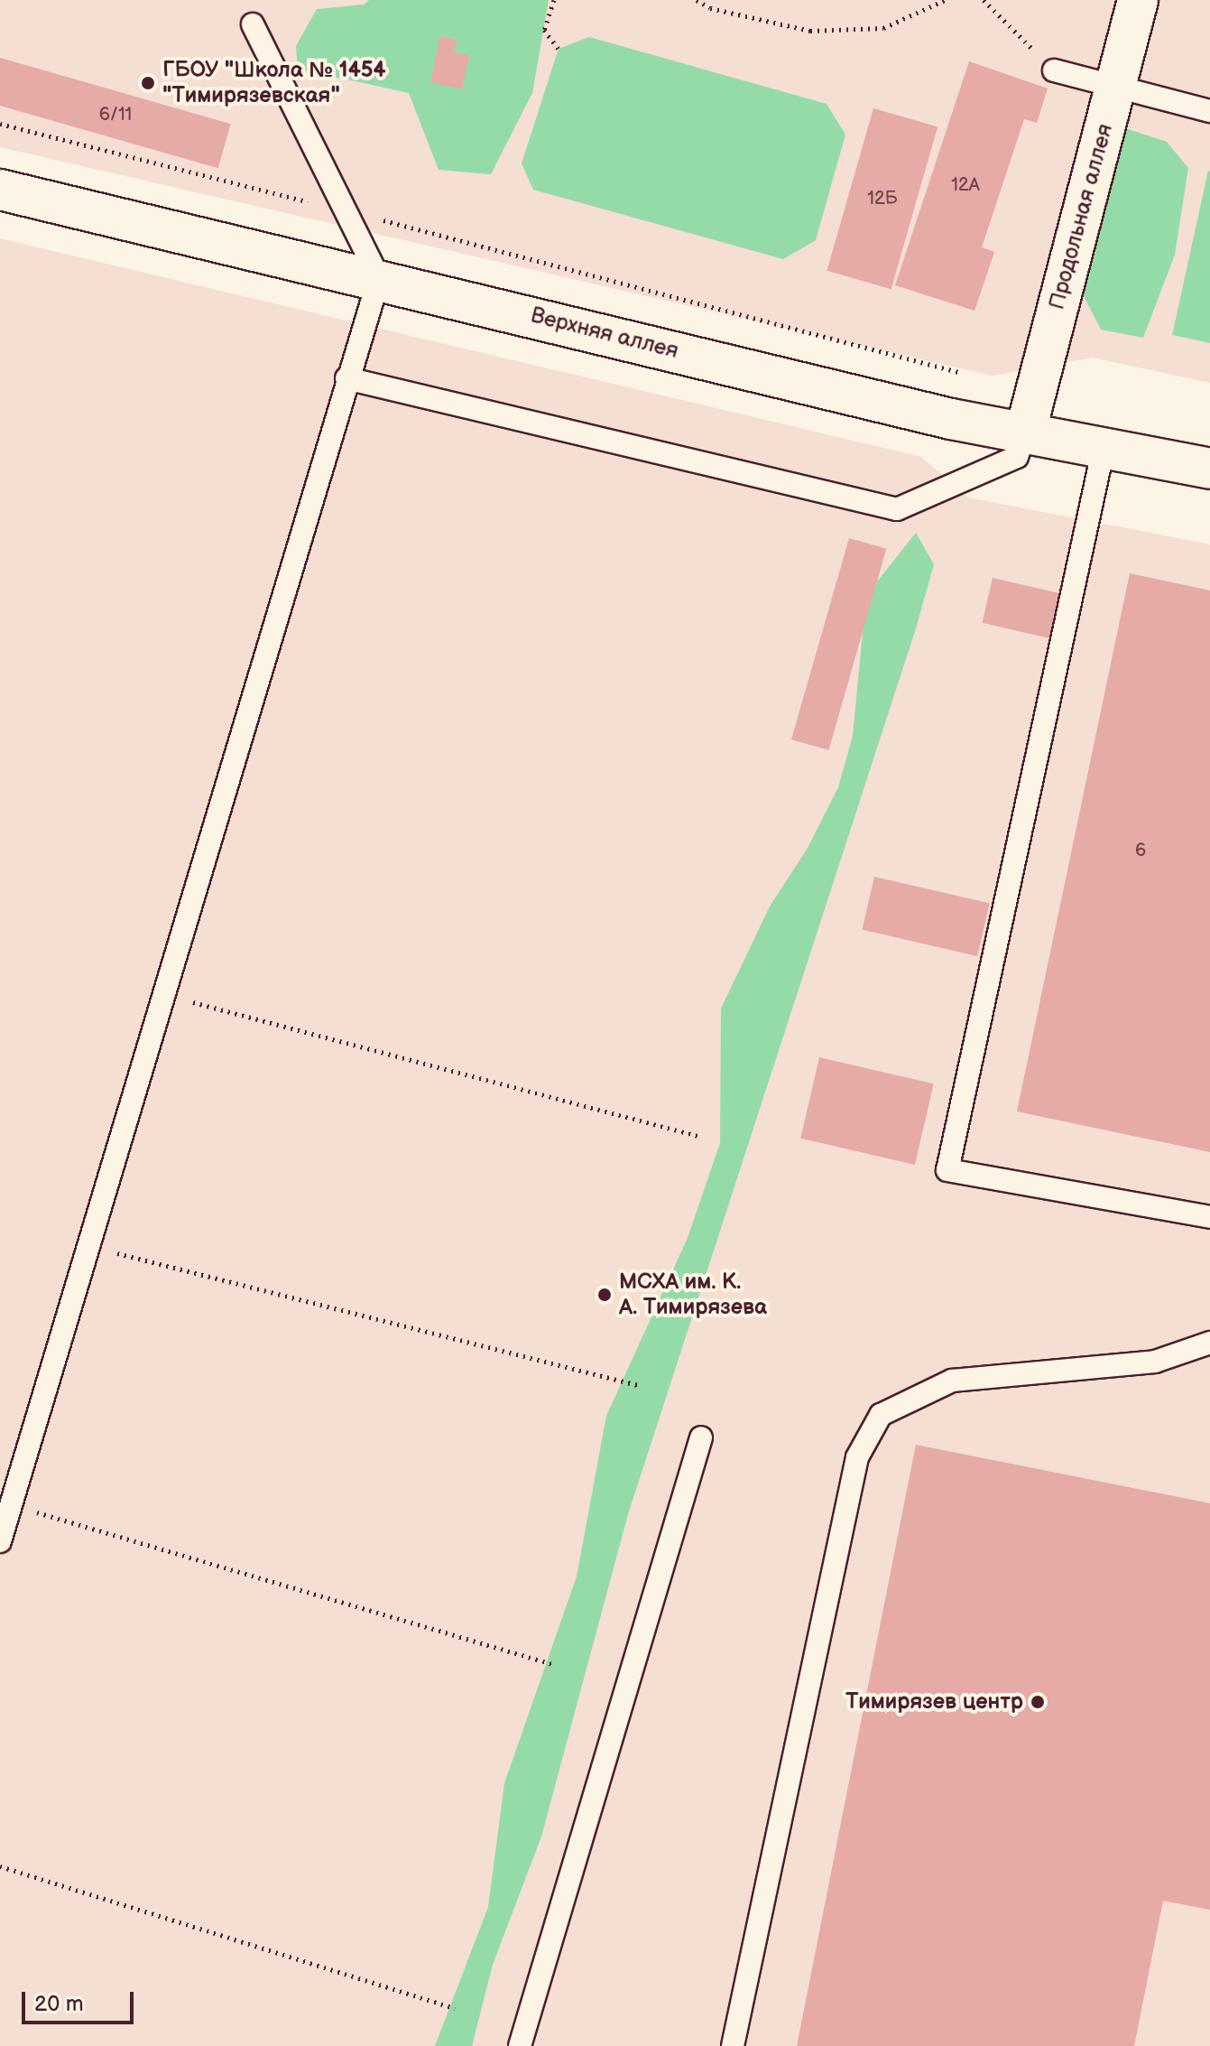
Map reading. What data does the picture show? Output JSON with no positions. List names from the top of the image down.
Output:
{
  "streets": {
    "street": ["Продольная аллея", "Верхняя аллея"]
  },
  "crossings": [
    ["Продольная аллея", "Верхняя аллея"]
  ],
  "places": ["ГБОУ \"Школа № 1454 \"Тимирязевская\"", "МСХА им. К. А. Тимирязева", "Тимирязев центр"],
  "house_numbers": [
    "6/11",
    "12А",
    "12Б",
    "6"
  ],
  "scale_bar": "20 m"
}
